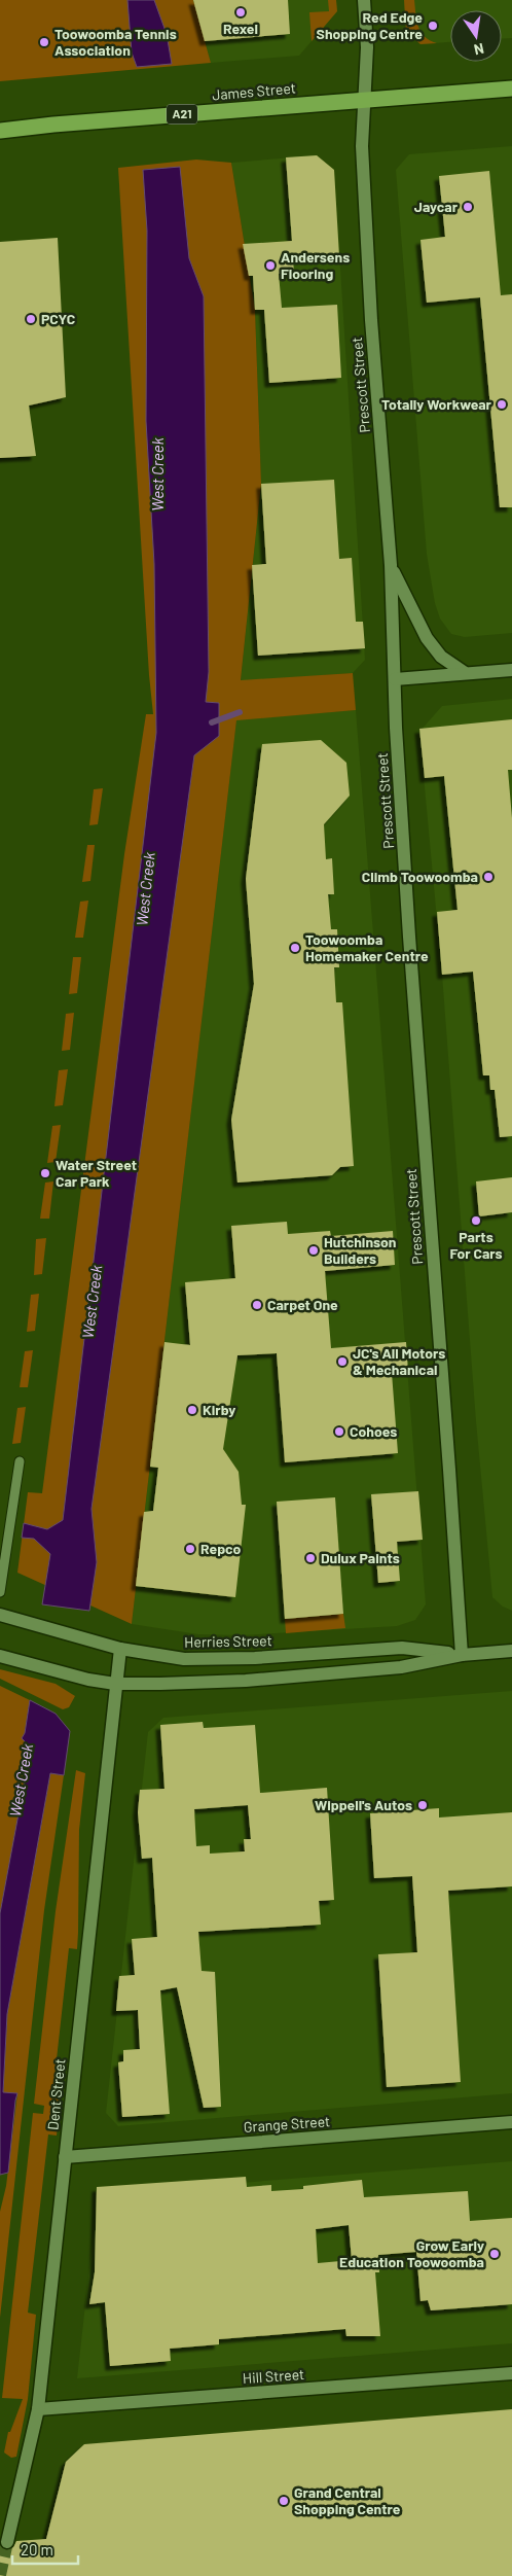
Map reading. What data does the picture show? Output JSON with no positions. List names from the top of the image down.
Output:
{
  "streets": {
    "highway": ["James Street", "A21"],
    "street": [
      "Prescott Street",
      "Herries Street",
      "Dent Street",
      "Grange Street",
      "Hill Street"
    ]
  },
  "crossings": [
    ["James Street", "Prescott Street"],
    ["Prescott Street", "Herries Street"],
    ["Herries Street", "Dent Street"],
    ["Dent Street", "Grange Street"],
    ["Dent Street", "Hill Street"]
  ],
  "water": ["West Creek"],
  "places": [
    "Rexel",
    "Red Edge Shopping Centre",
    "Toowoomba Tennis Association",
    "Jaycar",
    "Andersens Flooring",
    "PCYC",
    "Totally Workwear",
    "Climb Toowoomba",
    "Toowoomba Homemaker Centre",
    "Water Street Car Park",
    "Parts For Cars",
    "Hutchinson Builders",
    "Carpet One",
    "JC's All Motors & Mechanical",
    "Kirby",
    "Cohoes",
    "Repco",
    "Dulux Paints",
    "Wippell's Autos",
    "Grow Early Education Toowoomba",
    "Grand Central Shopping Centre"
  ],
  "scale_bar": "20 m",
  "north": "bottom"
}
